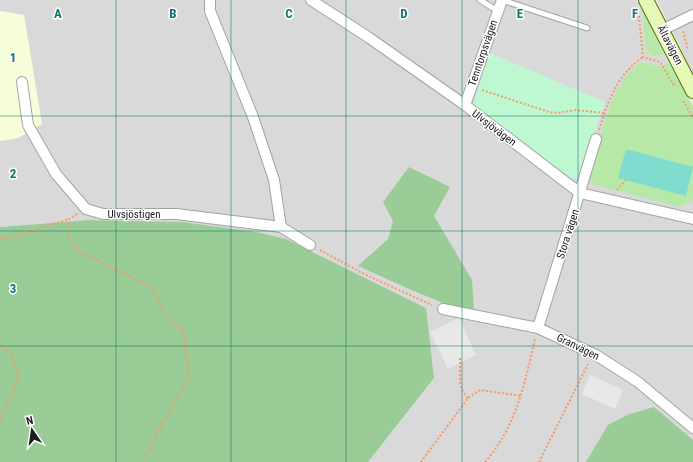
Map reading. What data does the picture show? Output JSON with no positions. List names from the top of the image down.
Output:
{
  "streets": {
    "main road": ["Ältavägen"],
    "street": [
      "Tenntorpsvägen",
      "Ulvsjövägen",
      "Ulvsjöstigen",
      "Stora vägen",
      "Granvägen"
    ]
  },
  "crossings": [
    ["Tenntorpsvägen", "Ulvsjövägen"],
    ["Ulvsjövägen", "Stora vägen"],
    ["Stora vägen", "Granvägen"]
  ],
  "north": "top",
  "grid": {
    "columns": [
      "A",
      "B",
      "C",
      "D",
      "E",
      "F"
    ],
    "rows": ["1", "2", "3"]
  }
}
